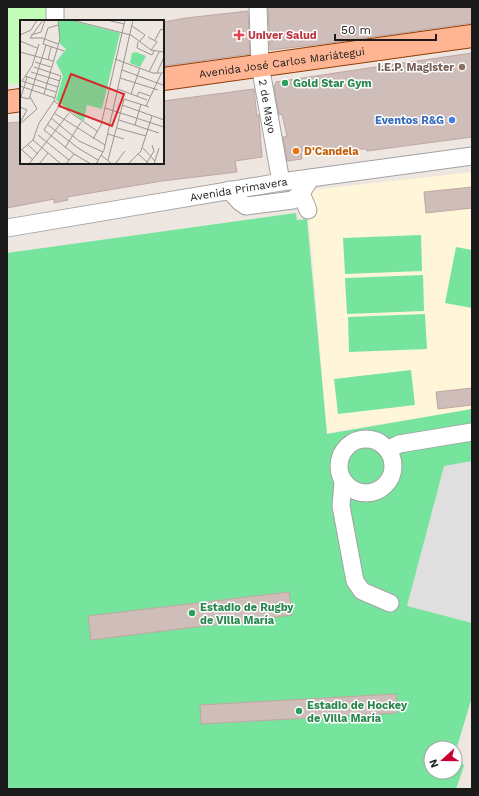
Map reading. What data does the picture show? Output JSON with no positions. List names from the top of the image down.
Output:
{
  "streets": {
    "main road": ["Avenida José Carlos Mariátegui"],
    "street": ["2 de Mayo", "Avenida Primavera"]
  },
  "crossings": [
    ["Avenida José Carlos Mariátegui", "2 de Mayo"],
    ["2 de Mayo", "Avenida Primavera"]
  ],
  "places": {
    "health": ["Univer Salud"],
    "other": [
      "I.E.P. Magister",
      "Gold Star Gym",
      "Eventos R&G",
      "D'Candela",
      "Estadio de Rugby de Villa María",
      "Estadio de Hockey de Villa María"
    ]
  },
  "scale_bar": "50 m",
  "north": "left"
}
